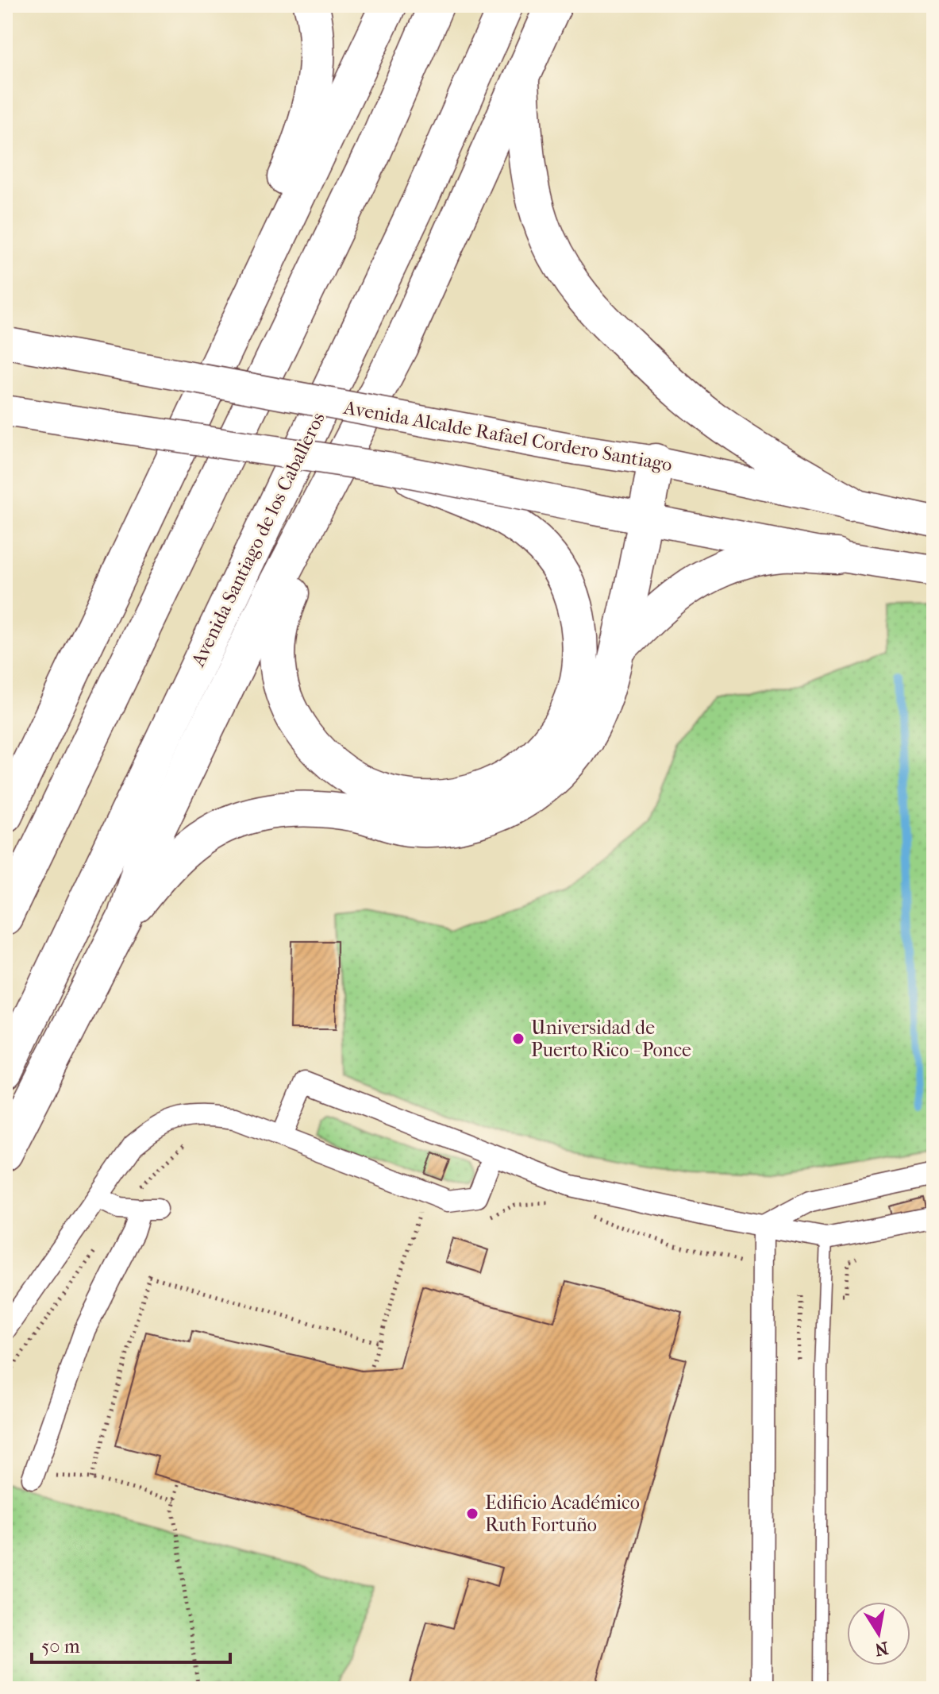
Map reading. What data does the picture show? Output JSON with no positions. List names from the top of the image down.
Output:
{
  "streets": {
    "highway": ["Avenida Santiago de los Caballeros"],
    "street": ["Avenida Alcalde Rafael Cordero Santiago"]
  },
  "places": ["Universidad de Puerto Rico - Ponce", "Edificio Académico Ruth Fortuño"],
  "scale_bar": "50 m",
  "north": "bottom"
}
